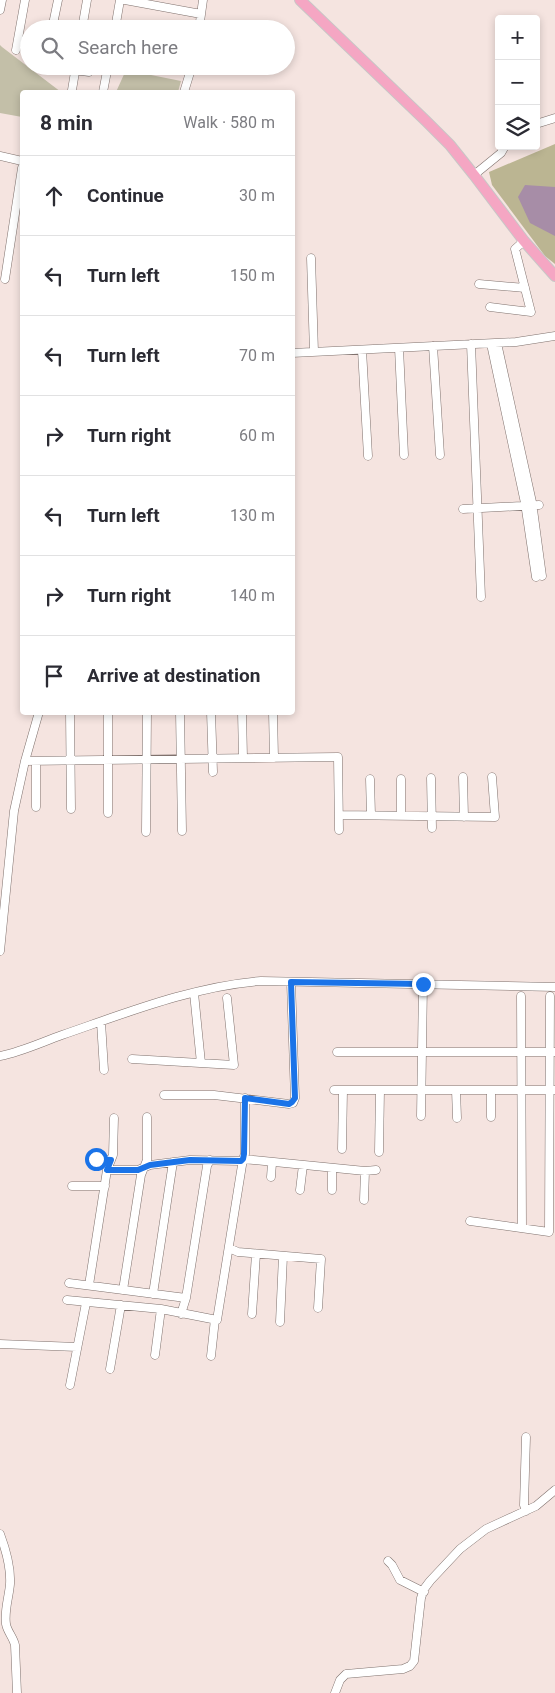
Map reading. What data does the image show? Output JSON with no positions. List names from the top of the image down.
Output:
{
  "page": {
    "map_buttons": ["+", "−"],
    "search": "Search here",
    "heading": ["8 min", "Walk · 580 m"],
    "list": [
      ["Continue", "30 m"],
      ["Turn left", "150 m"],
      ["Turn left", "70 m"],
      ["Turn right", "60 m"],
      ["Turn left", "130 m"],
      ["Turn right", "140 m"],
      "Arrive at destination"
    ]
  }
}
